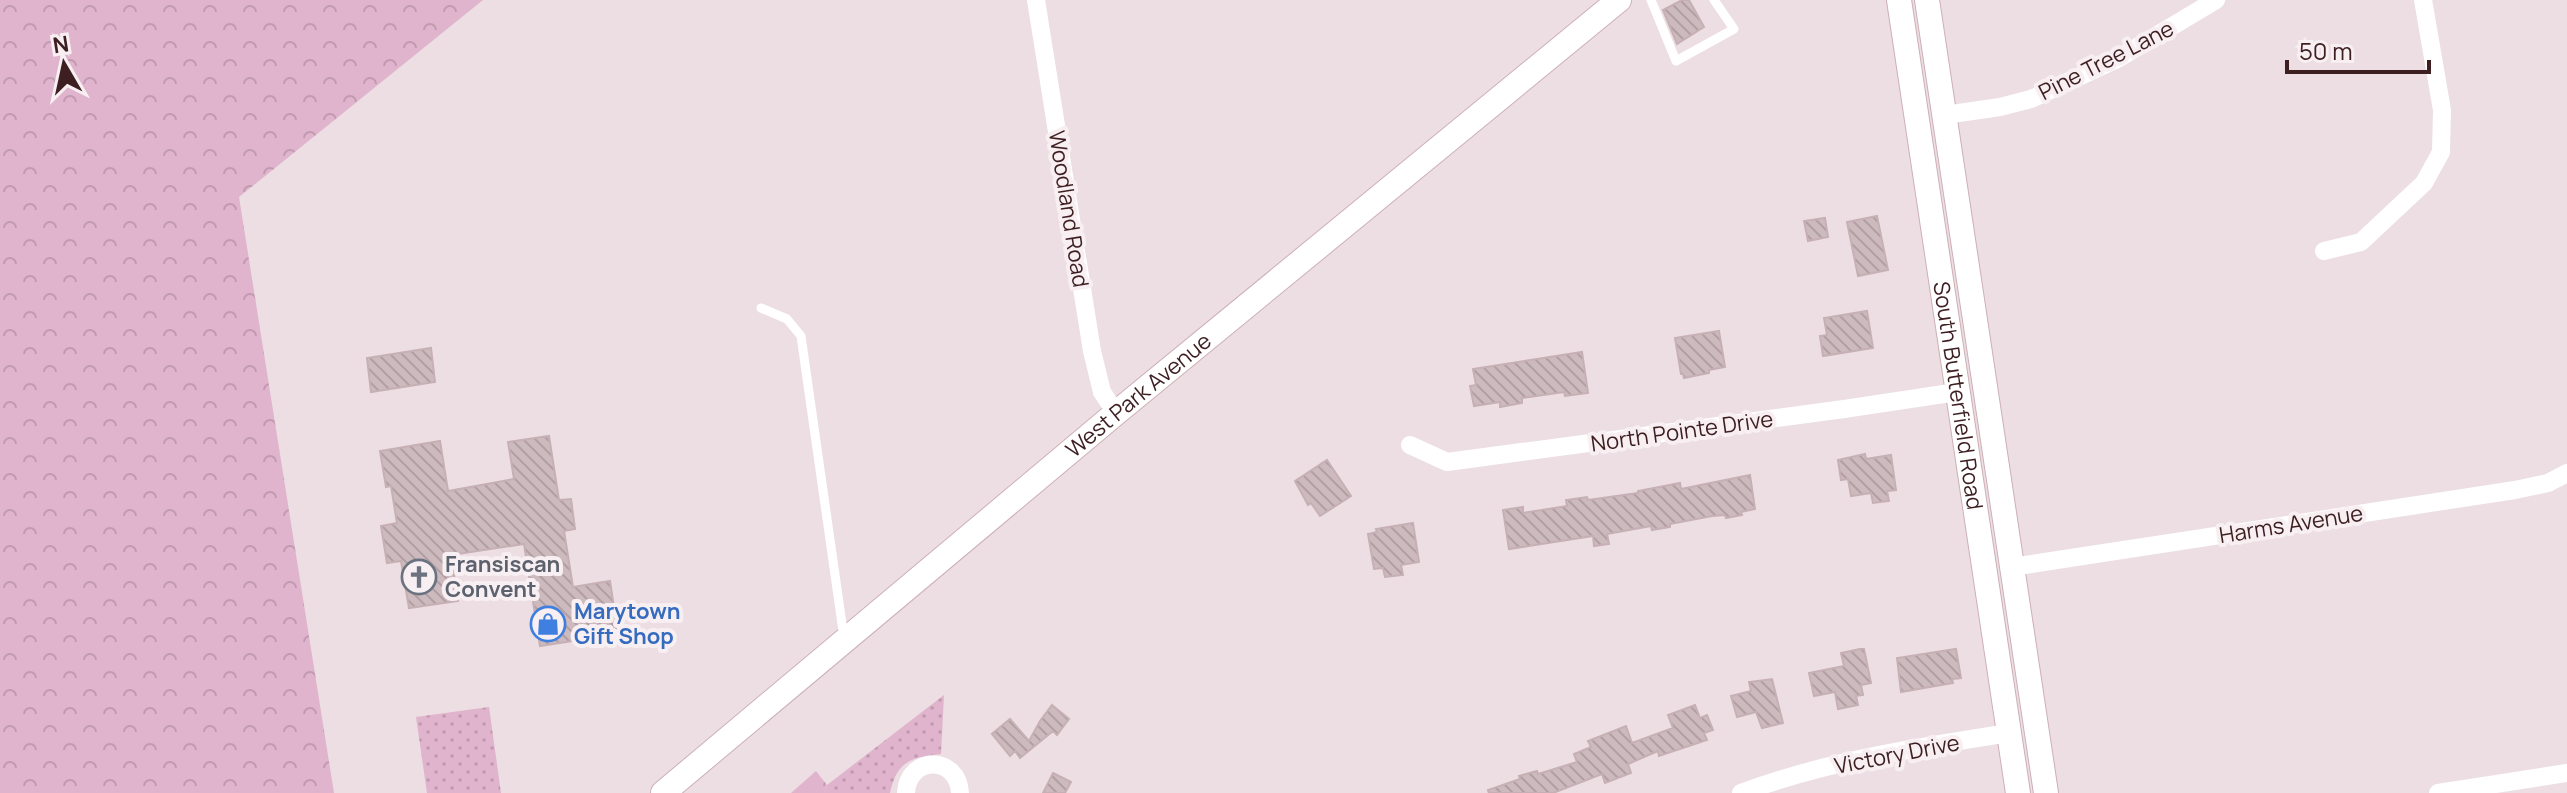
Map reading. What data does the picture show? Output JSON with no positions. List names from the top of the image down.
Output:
{
  "streets": {
    "main road": ["West Park Avenue", "South Butterfield Road"],
    "street": [
      "Pine Tree Lane",
      "Woodland Road",
      "North Pointe Drive",
      "Harms Avenue",
      "Victory Drive"
    ]
  },
  "crossings": [
    ["Pine Tree Lane", "South Butterfield Road"],
    ["Woodland Road", "West Park Avenue"],
    ["South Butterfield Road", "North Pointe Drive"],
    ["South Butterfield Road", "Harms Avenue"],
    ["South Butterfield Road", "Victory Drive"]
  ],
  "places": {
    "church": ["Fransiscan Convent"],
    "shop": ["Marytown Gift Shop"]
  },
  "scale_bar": "50 m",
  "north": "top"
}
